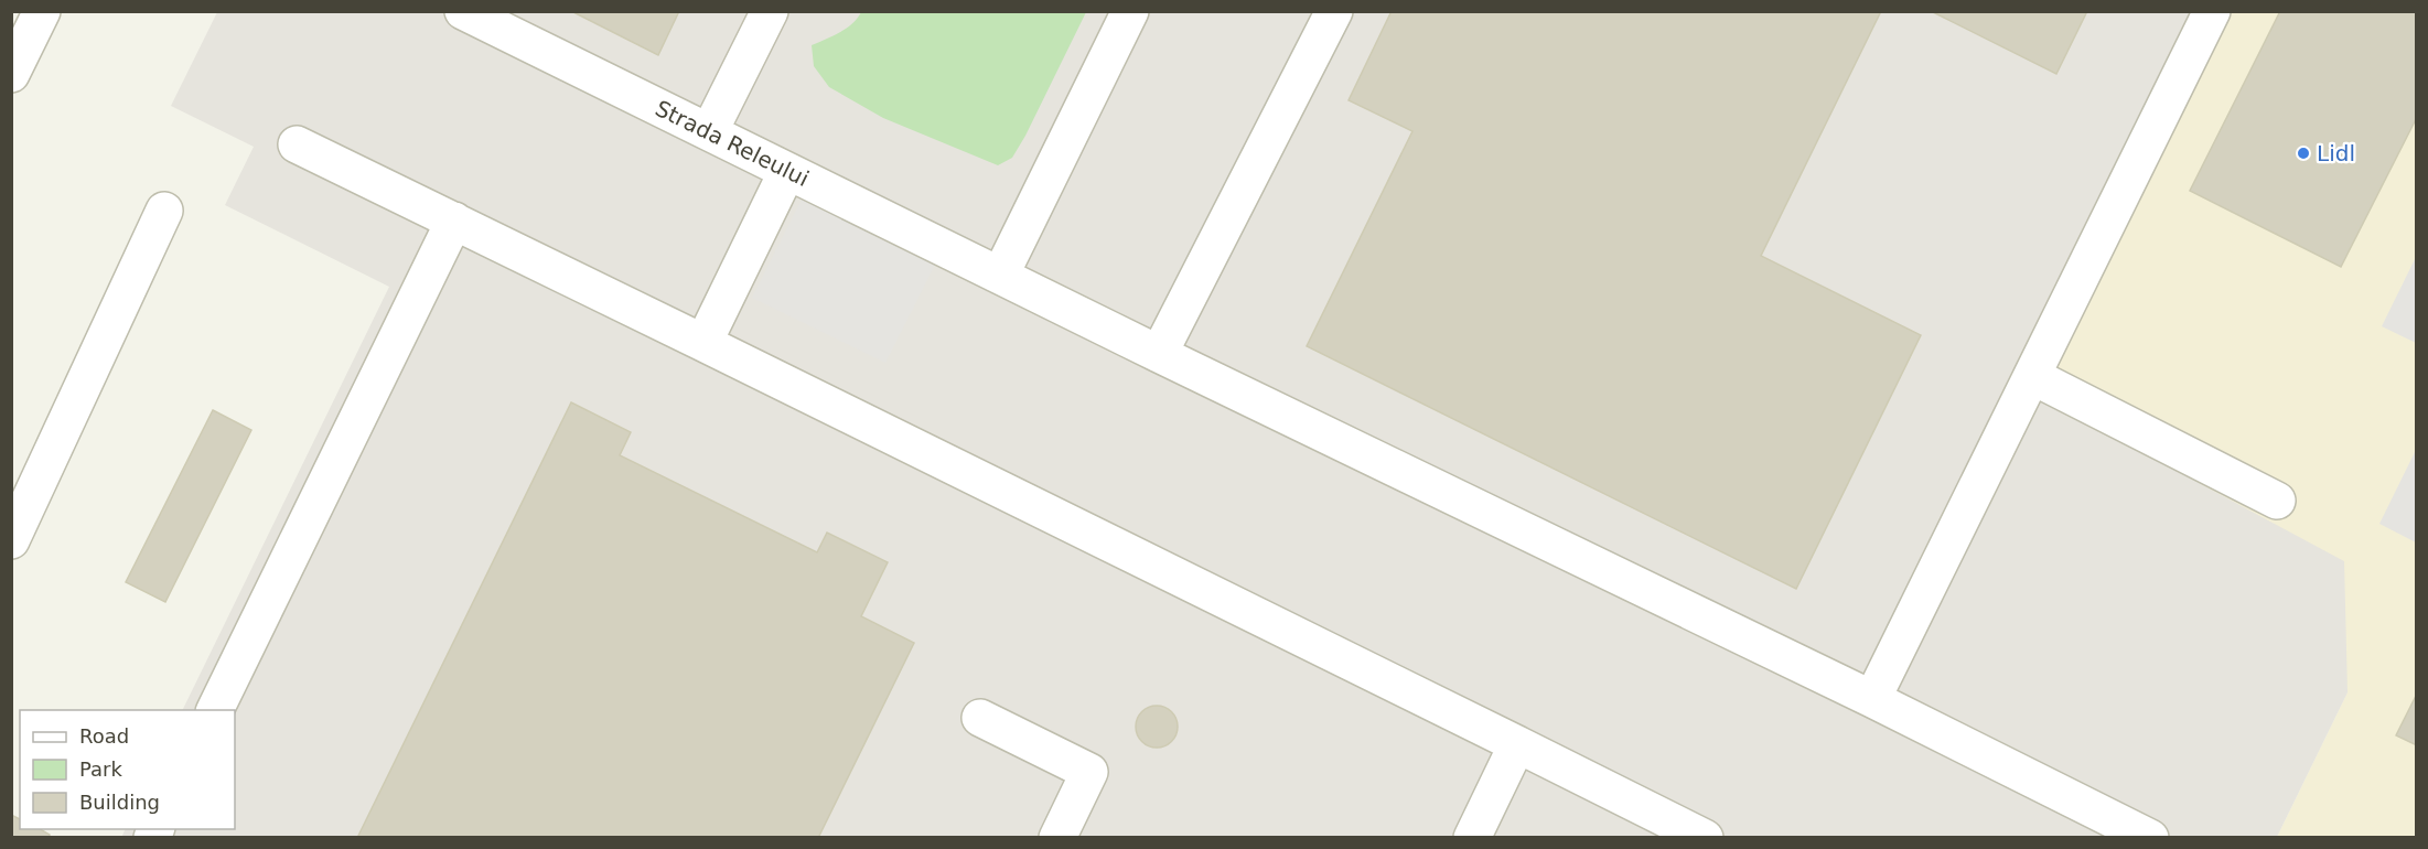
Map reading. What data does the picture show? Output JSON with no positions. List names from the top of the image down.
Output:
{
  "streets": {
    "street": ["Strada Releului"]
  },
  "places": ["Lidl"],
  "legend": ["Road", "Park", "Building"]
}
